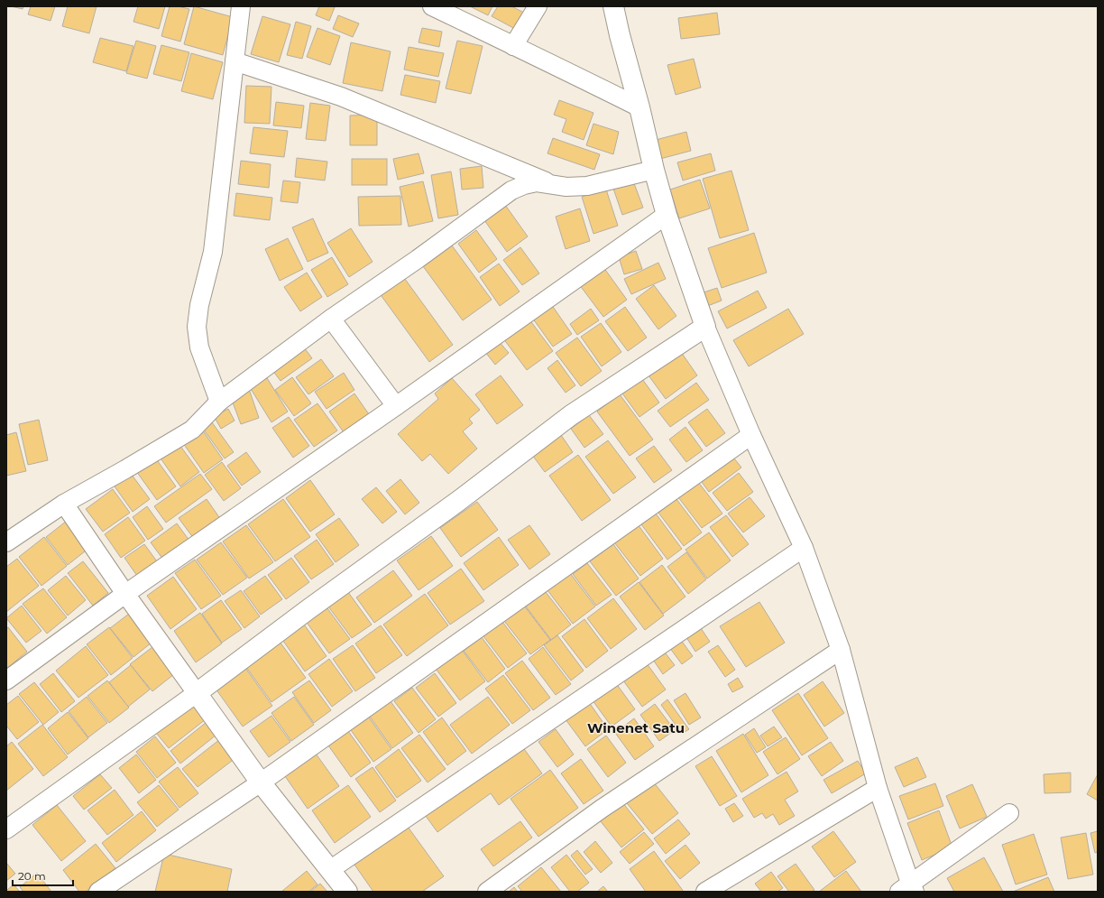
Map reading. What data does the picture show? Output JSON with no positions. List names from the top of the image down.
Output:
{
  "districts": ["Winenet Satu"],
  "scale_bar": "20 m"
}
